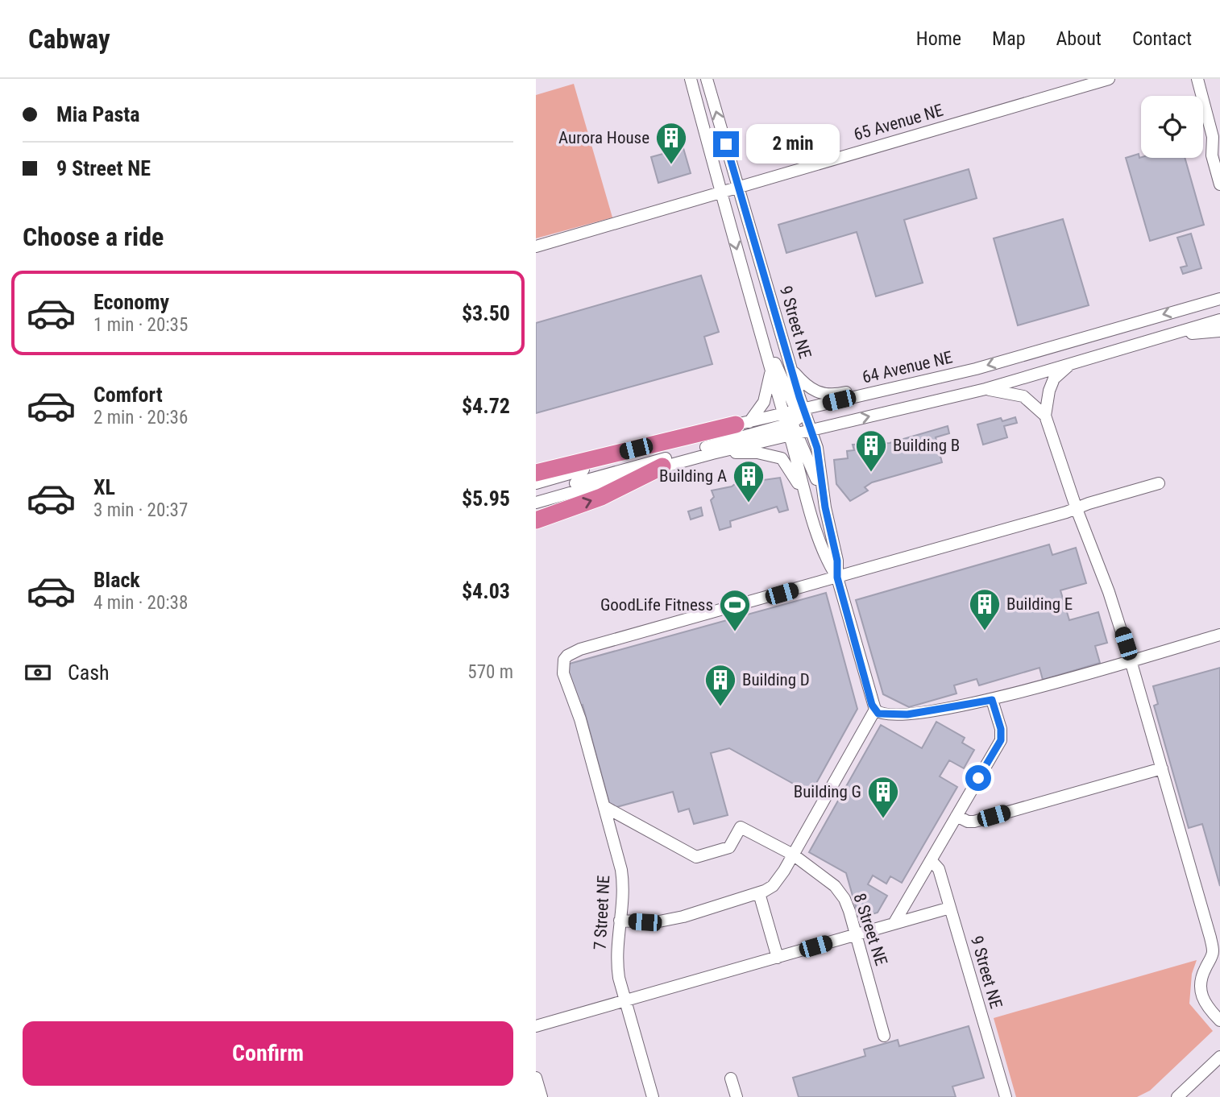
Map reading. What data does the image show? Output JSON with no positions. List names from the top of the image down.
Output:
{
  "streets": {
    "street": [
      "65 Avenue NE",
      "9 Street NE",
      "64 Avenue NE",
      "7 Street NE",
      "8 Street NE"
    ]
  },
  "crossings": [
    ["65 Avenue NE", "9 Street NE"],
    ["9 Street NE", "64 Avenue NE"],
    ["9 Street NE", "7 Street NE"],
    ["7 Street NE", "8 Street NE"]
  ],
  "places": {
    "building": [
      "Aurora House",
      "Building B",
      "Building A",
      "Building E",
      "Building D",
      "Building G"
    ],
    "sports": ["GoodLife Fitness"]
  },
  "page": {
    "header": "Cabway",
    "nav": [
      "Home",
      "Map",
      "About",
      "Contact"
    ],
    "banner": ["Mia Pasta", "9 Street NE"],
    "bubble": "2 min",
    "heading": "Choose a ride",
    "list": [
      {
        "name": "Economy",
        "note": "1 min · 20:35",
        "value": "$3.50"
      },
      {
        "name": "Comfort",
        "note": "2 min · 20:36",
        "value": "$4.72"
      },
      {
        "name": "XL",
        "note": "3 min · 20:37",
        "value": "$5.95"
      },
      {
        "name": "Black",
        "note": "4 min · 20:38",
        "value": "$4.03"
      }
    ],
    "pay": ["Cash", "570 m"],
    "buttons": "Confirm"
  }
}
